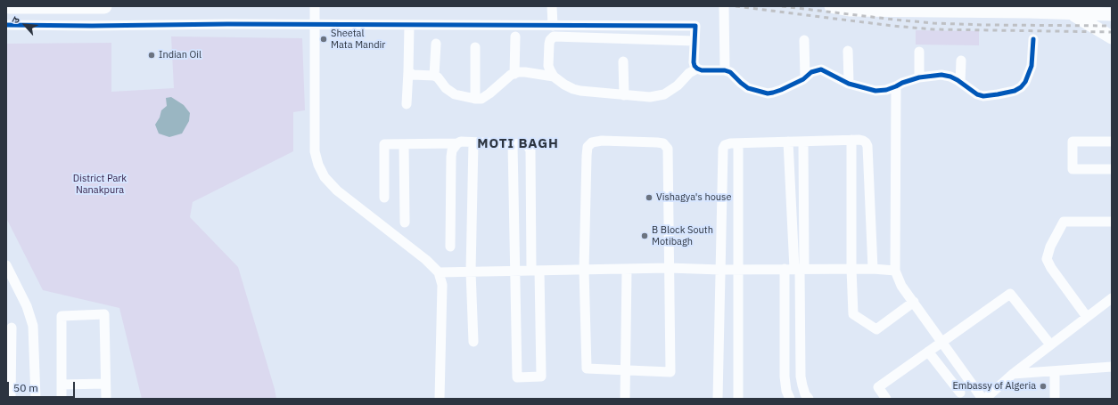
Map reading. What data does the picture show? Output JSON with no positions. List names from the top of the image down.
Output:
{
  "districts": ["MOTI BAGH"],
  "parks": ["District Park Nanakpura"],
  "places": [
    "Sheetal Mata Mandir",
    "Indian Oil",
    "Vishagya's house",
    "B Block South Motibagh",
    "Embassy of Algeria"
  ],
  "scale_bar": "50 m",
  "north": "top left"
}
